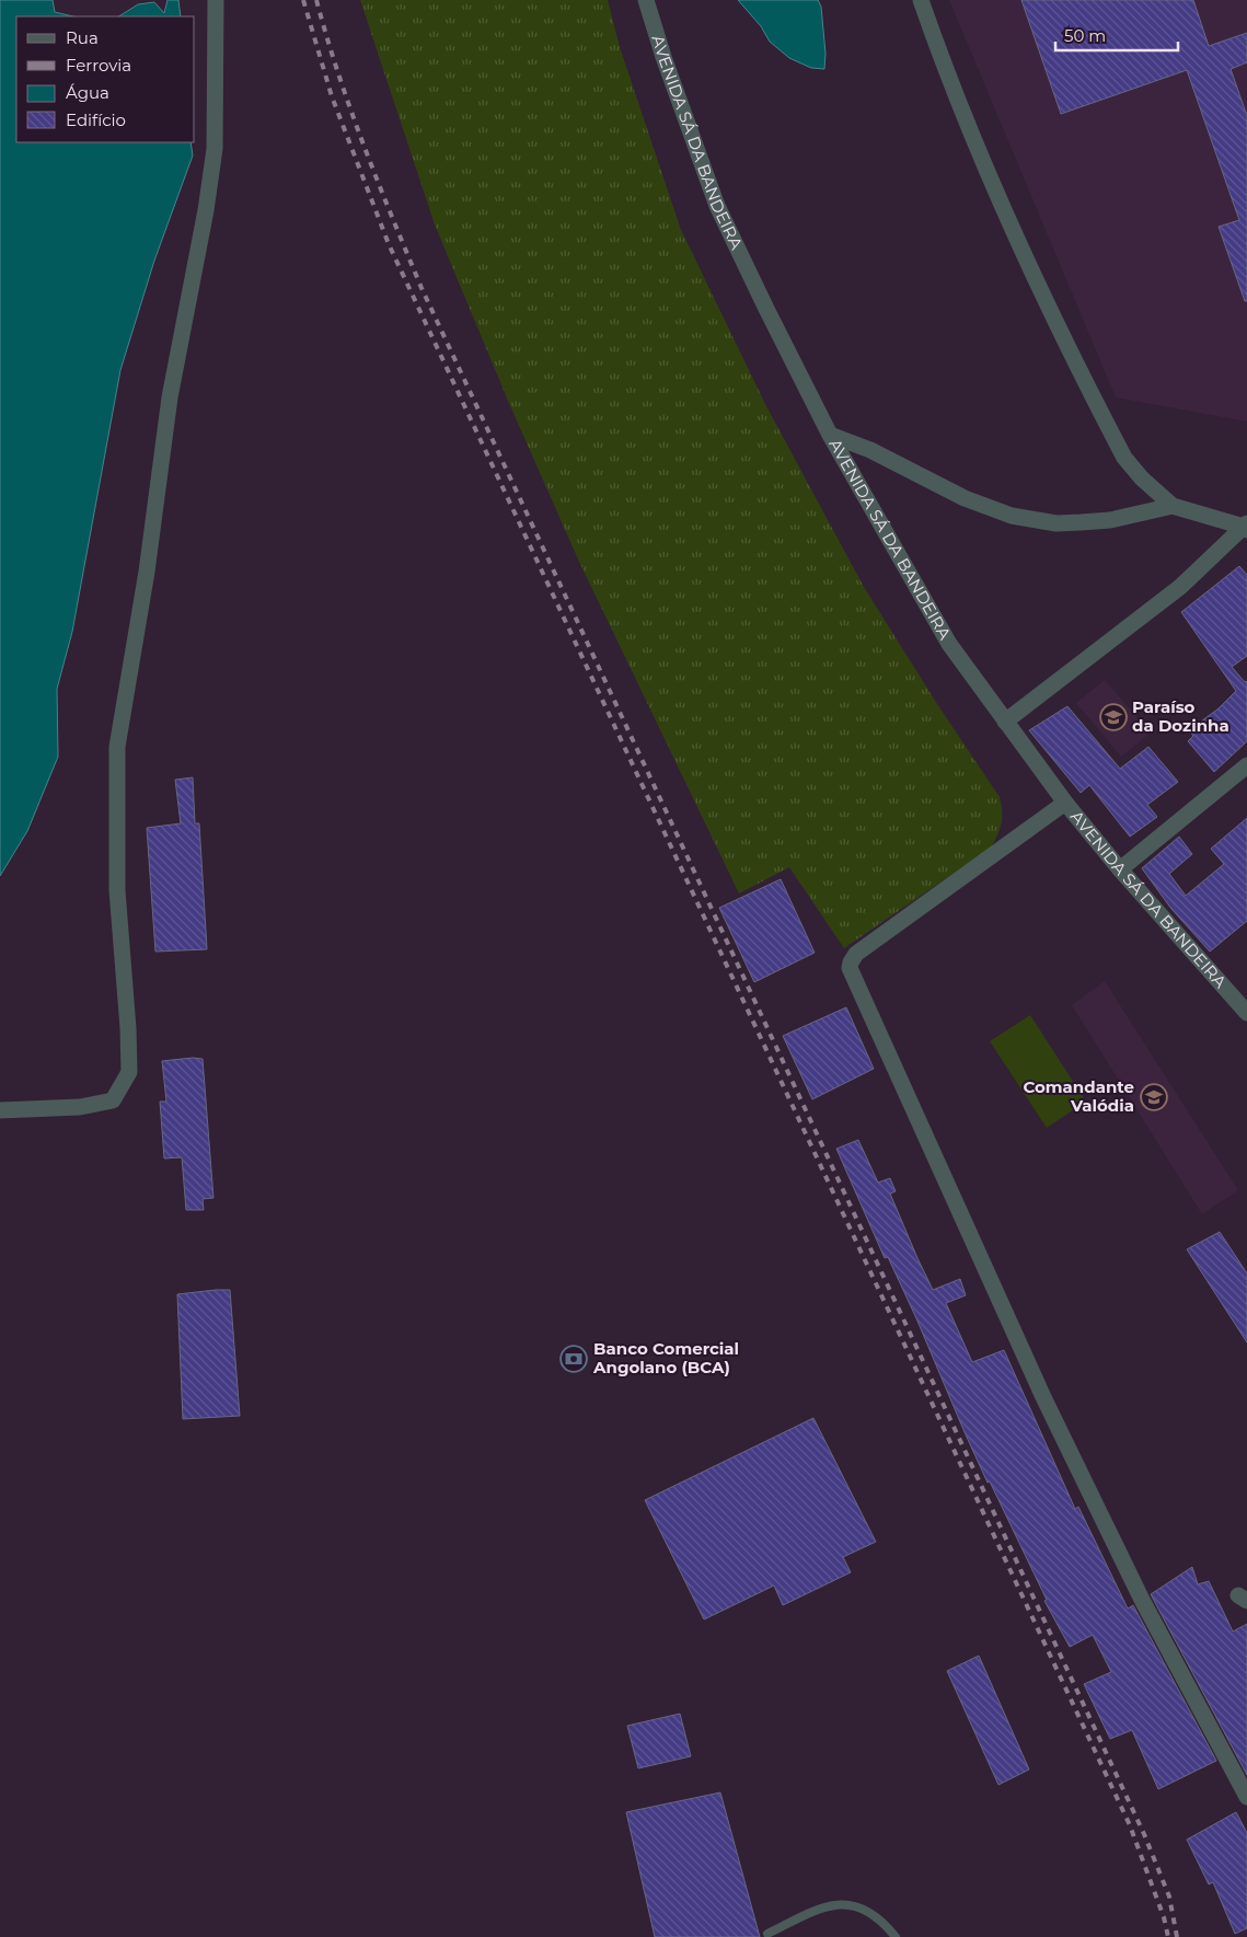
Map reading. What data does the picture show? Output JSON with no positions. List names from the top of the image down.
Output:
{
  "streets": {
    "street": ["AVENIDA SÁ DA BANDEIRA"]
  },
  "places": {
    "school or university": ["Paraíso da Dozinha", "Comandante Valódia"],
    "bank": ["Banco Comercial Angolano (BCA)"]
  },
  "legend": [
    "Rua",
    "Ferrovia",
    "Água",
    "Edifício"
  ],
  "scale_bar": "50 m"
}
